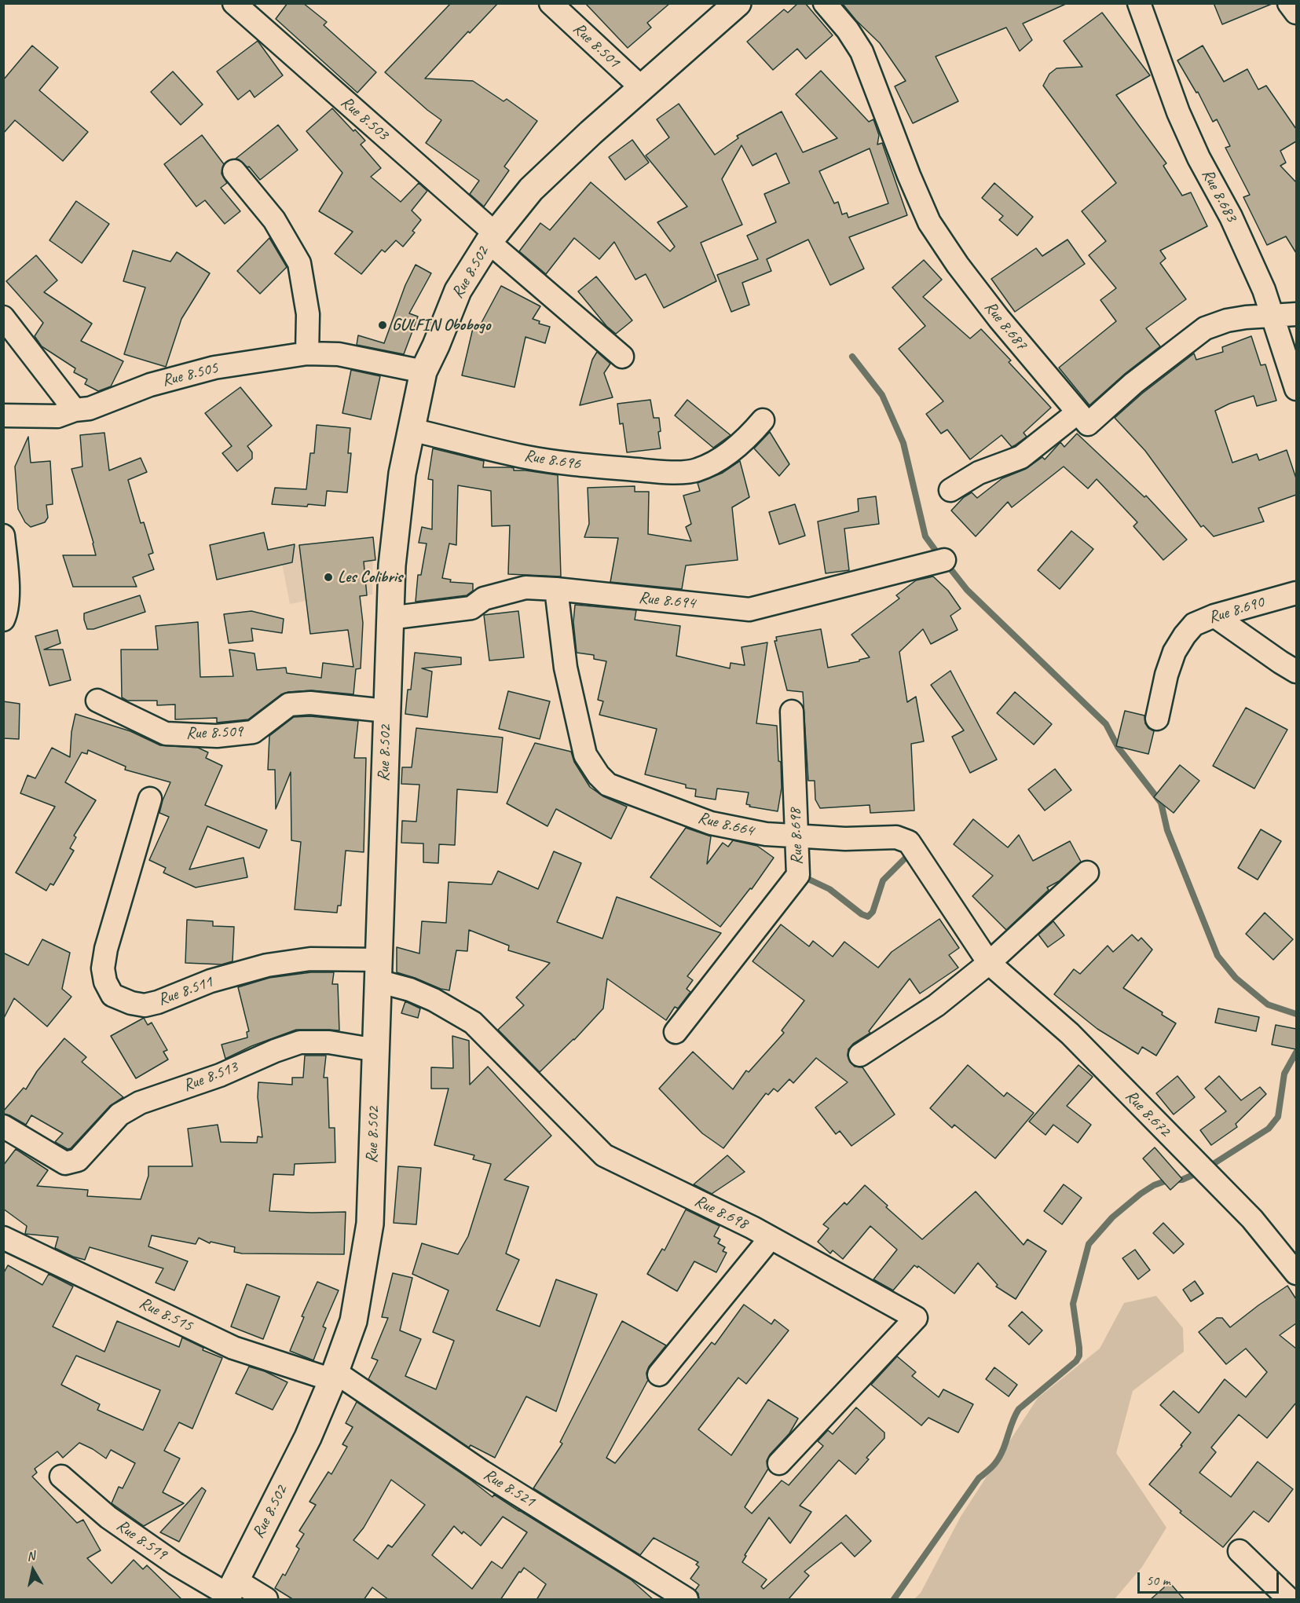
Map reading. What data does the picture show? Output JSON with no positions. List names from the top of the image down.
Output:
{
  "streets": {
    "main road": ["Rue 8.502"],
    "street": [
      "Rue 8.501",
      "Rue 8.503",
      "Rue 8.683",
      "Rue 8.687",
      "Rue 8.505",
      "Rue 8.696",
      "Rue 8.694",
      "Rue 8.690",
      "Rue 8.509",
      "Rue 8.664",
      "Rue 8.698",
      "Rue 8.511",
      "Rue 8.513",
      "Rue 8.672",
      "Rue 8.515",
      "Rue 8.521",
      "Rue 8.519"
    ]
  },
  "crossings": [
    ["Rue 8.501", "Rue 8.502"],
    ["Rue 8.503", "Rue 8.502"],
    ["Rue 8.683", "Rue 8.687"],
    ["Rue 8.502", "Rue 8.505"],
    ["Rue 8.502", "Rue 8.696"],
    ["Rue 8.502", "Rue 8.694"],
    ["Rue 8.502", "Rue 8.509"],
    ["Rue 8.502", "Rue 8.698"],
    ["Rue 8.502", "Rue 8.511"],
    ["Rue 8.502", "Rue 8.513"],
    ["Rue 8.502", "Rue 8.515"],
    ["Rue 8.502", "Rue 8.521"],
    ["Rue 8.502", "Rue 8.519"],
    ["Rue 8.694", "Rue 8.664"],
    ["Rue 8.664", "Rue 8.698"],
    ["Rue 8.664", "Rue 8.672"],
    ["Rue 8.698", "Rue 8.511"],
    ["Rue 8.515", "Rue 8.521"]
  ],
  "places": ["GULFIN Obobogo", "Les Colibris"],
  "scale_bar": "50 m",
  "north": "top"
}
